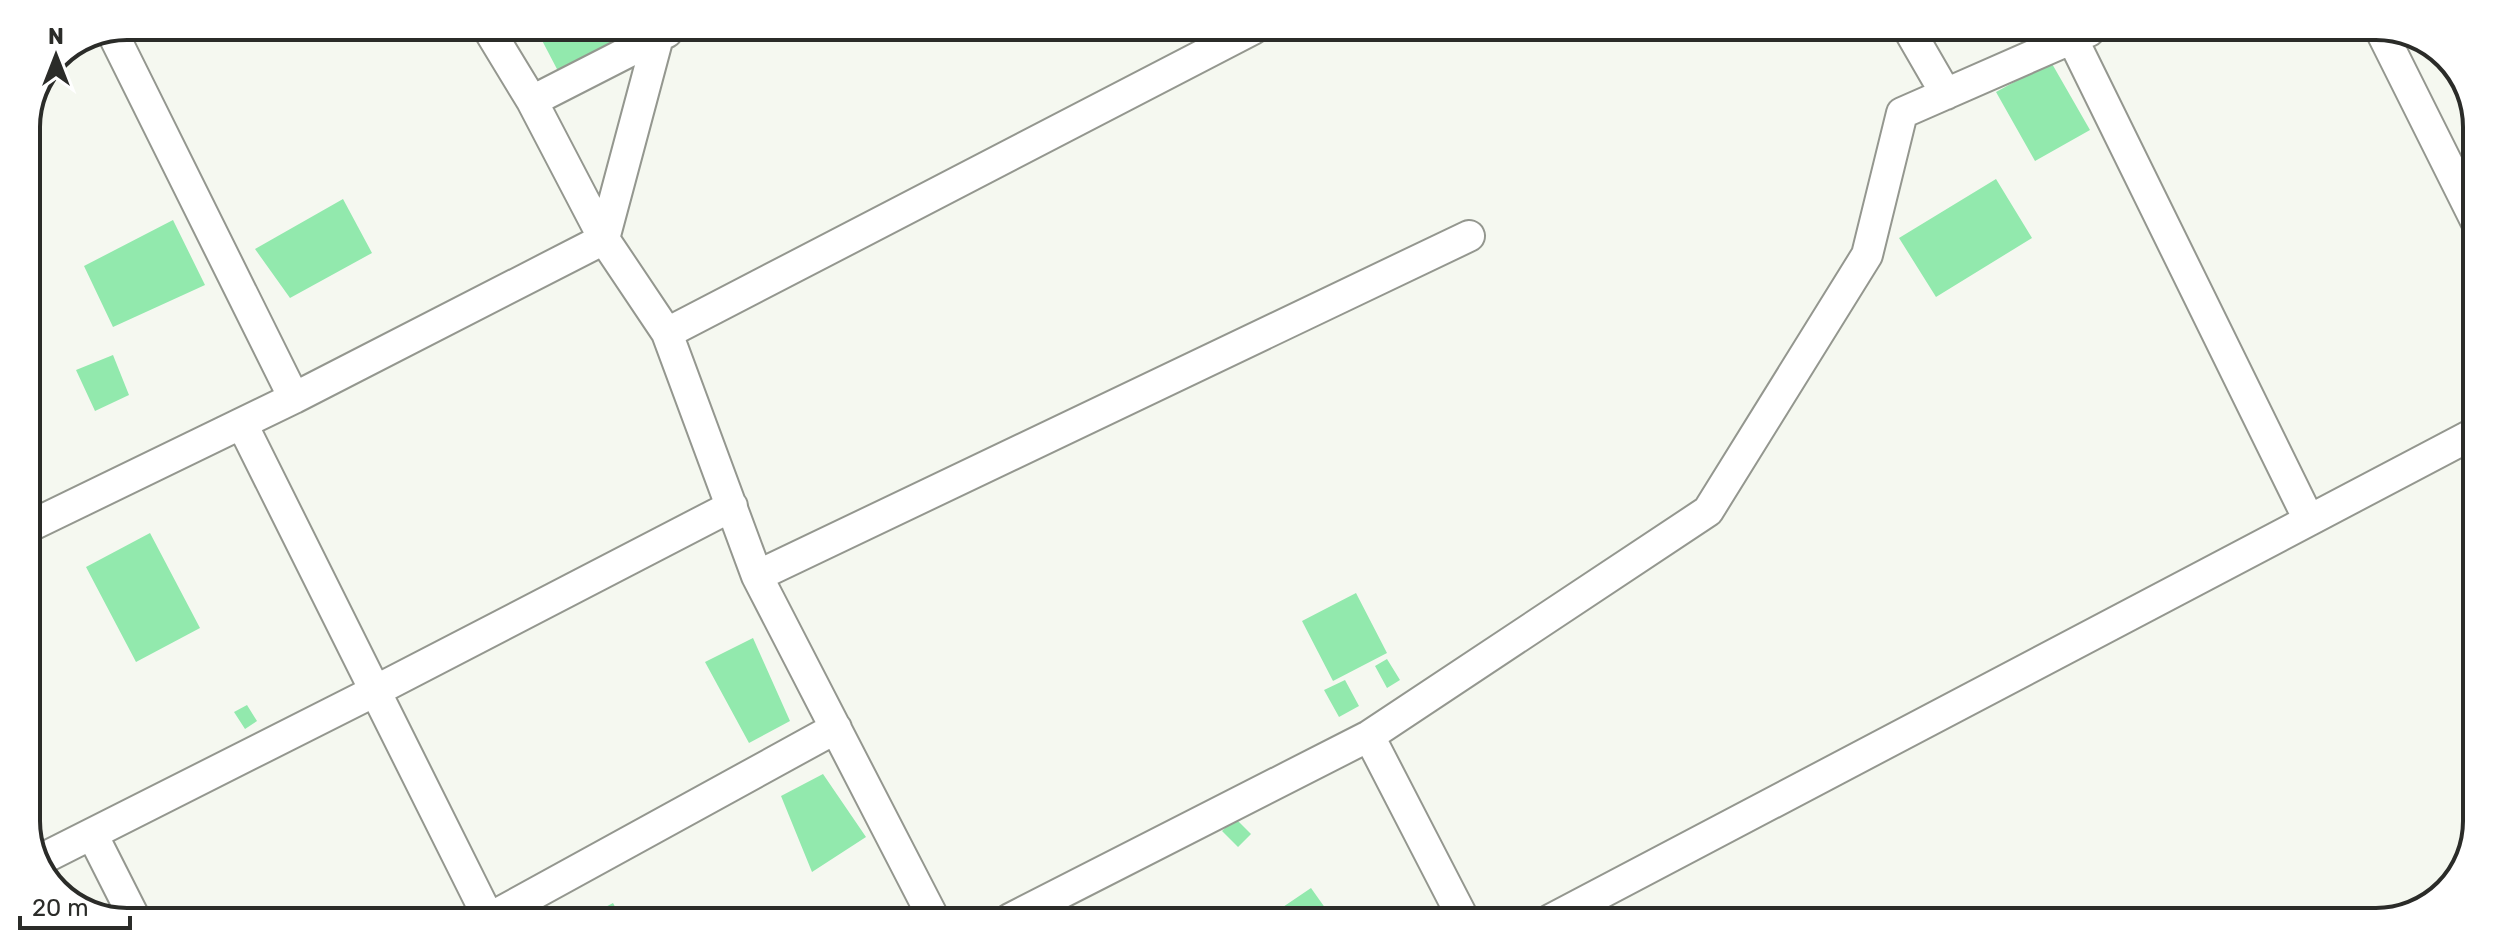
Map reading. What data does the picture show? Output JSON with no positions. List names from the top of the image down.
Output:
{
  "scale_bar": "20 m",
  "north": "top"
}
